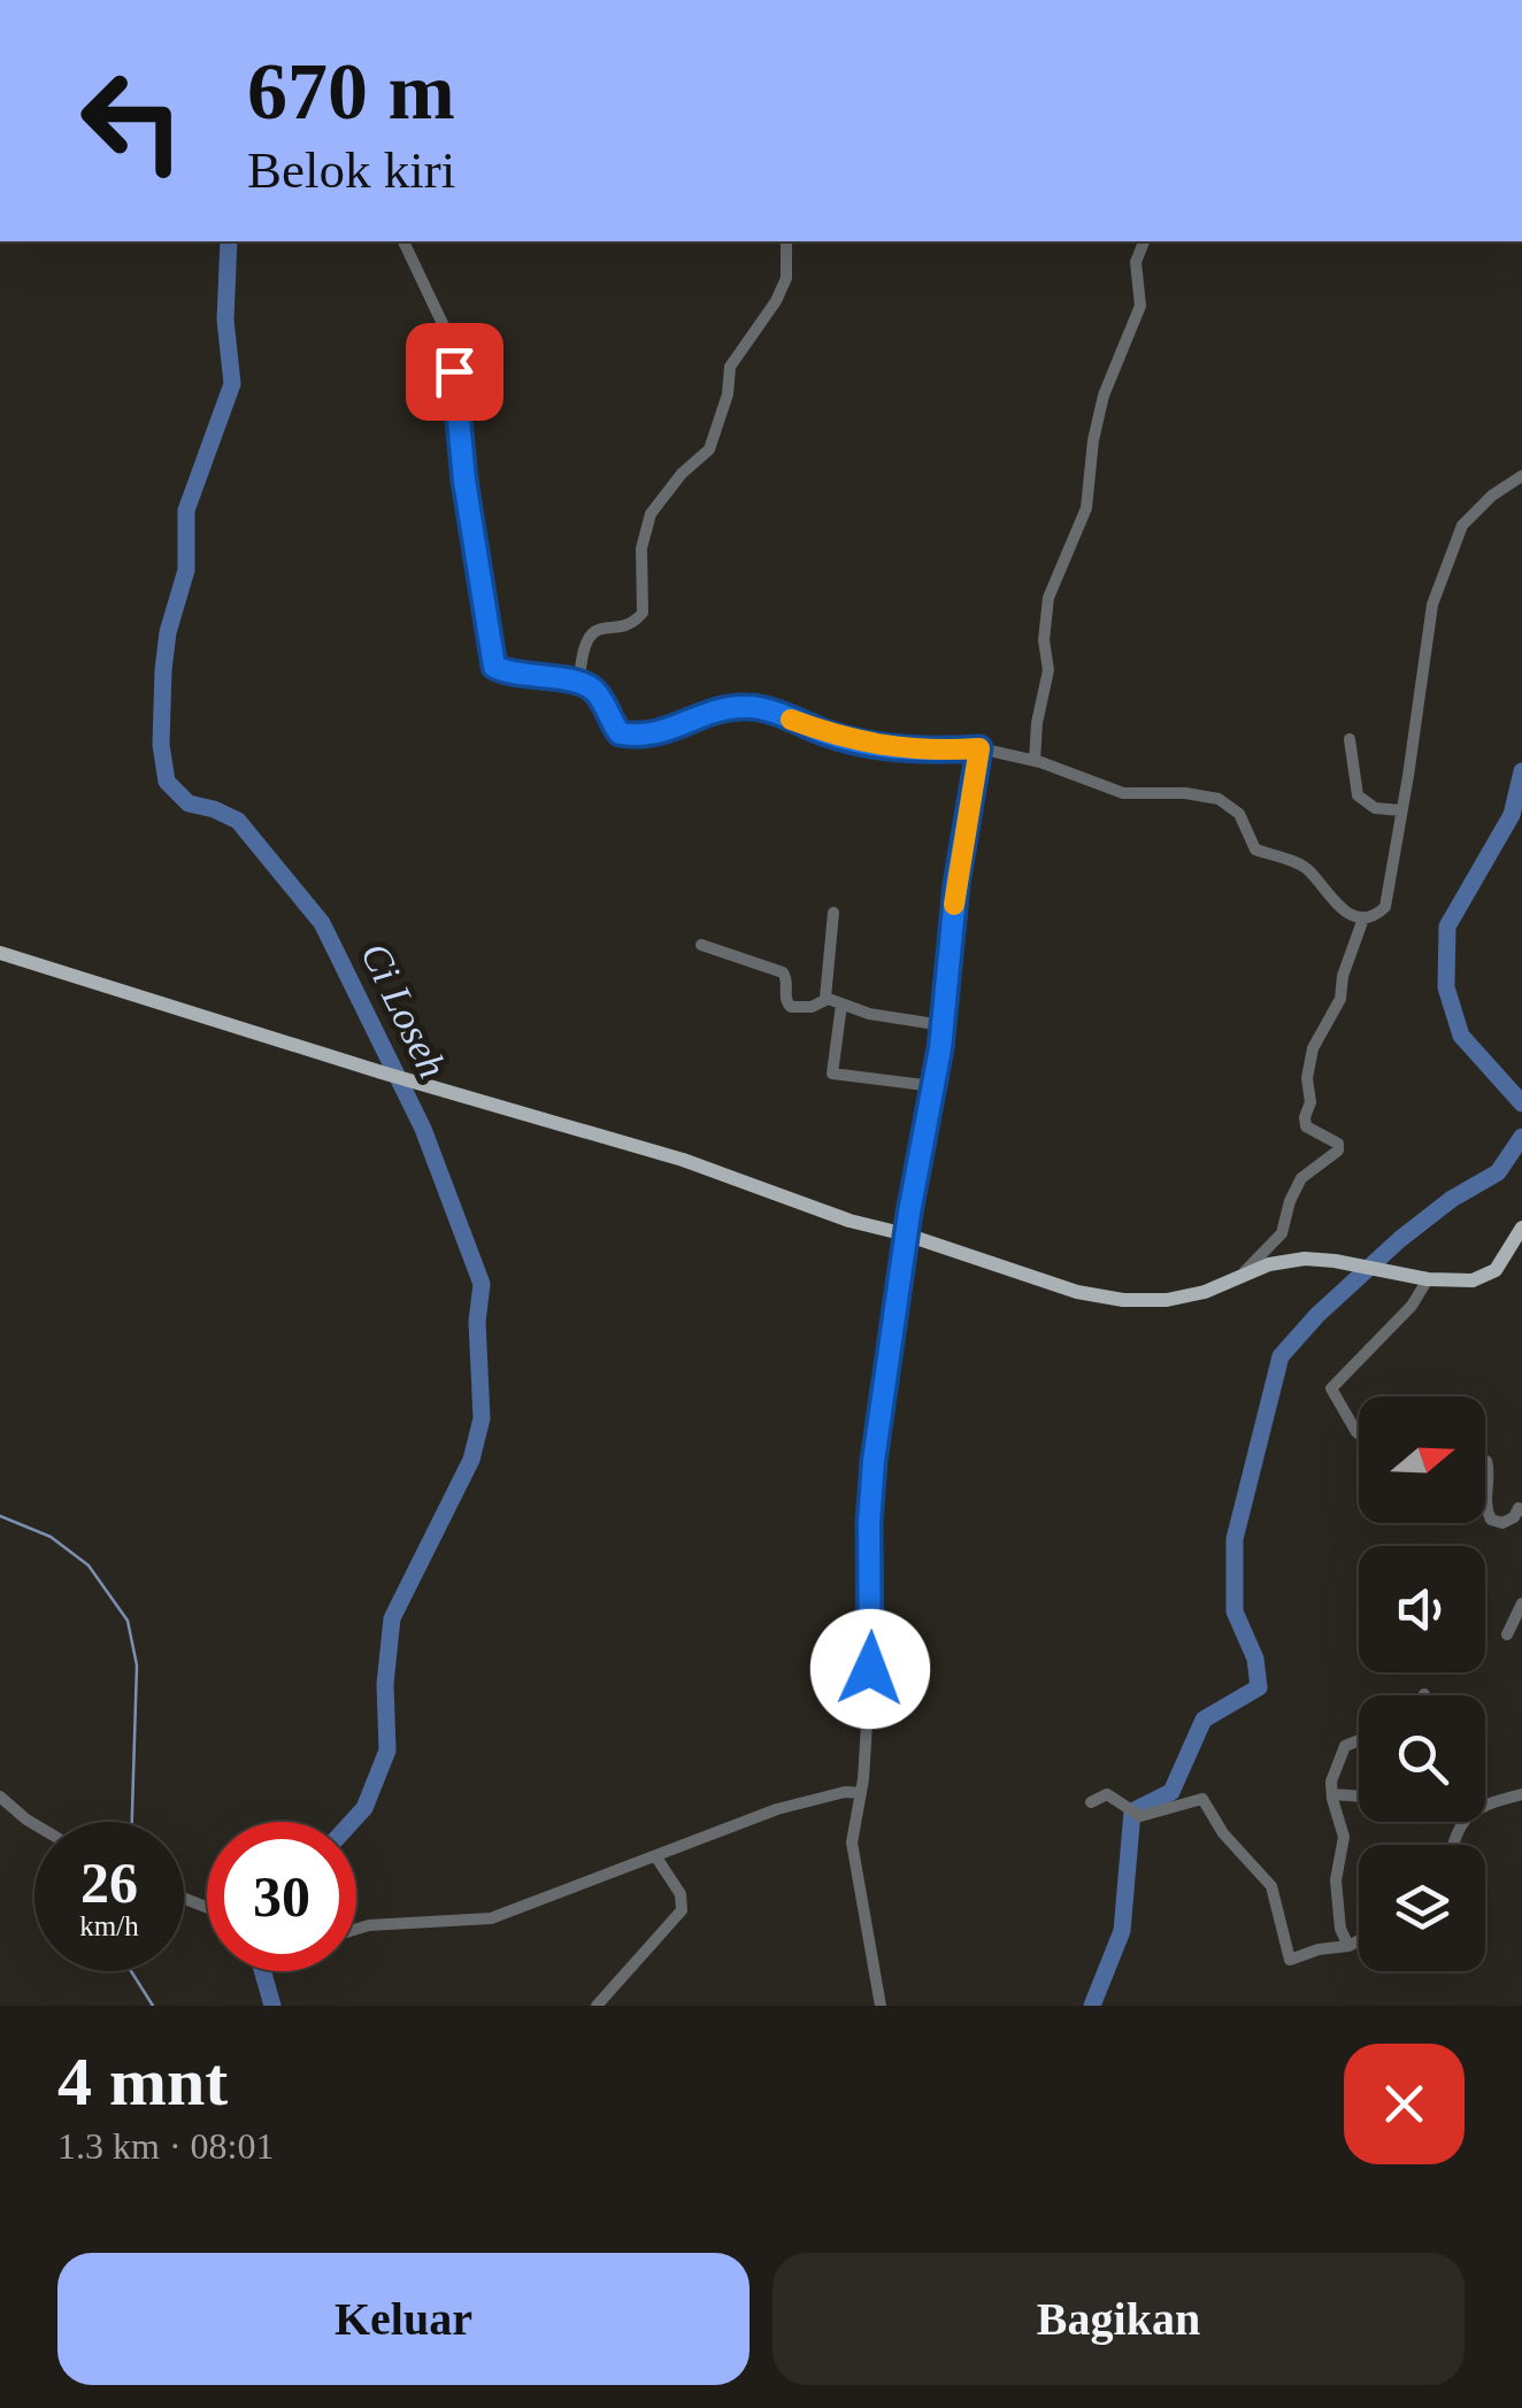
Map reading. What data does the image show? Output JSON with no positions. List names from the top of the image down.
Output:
{
  "water": ["Ci Loseh"],
  "north": "right",
  "page": {
    "turn": ["670 m", "Belok kiri"],
    "speed": "26 km/h",
    "limit": "30",
    "heading": ["4 mnt", "1.3 km · 08:01"],
    "buttons": ["Keluar", "Bagikan"]
  }
}
